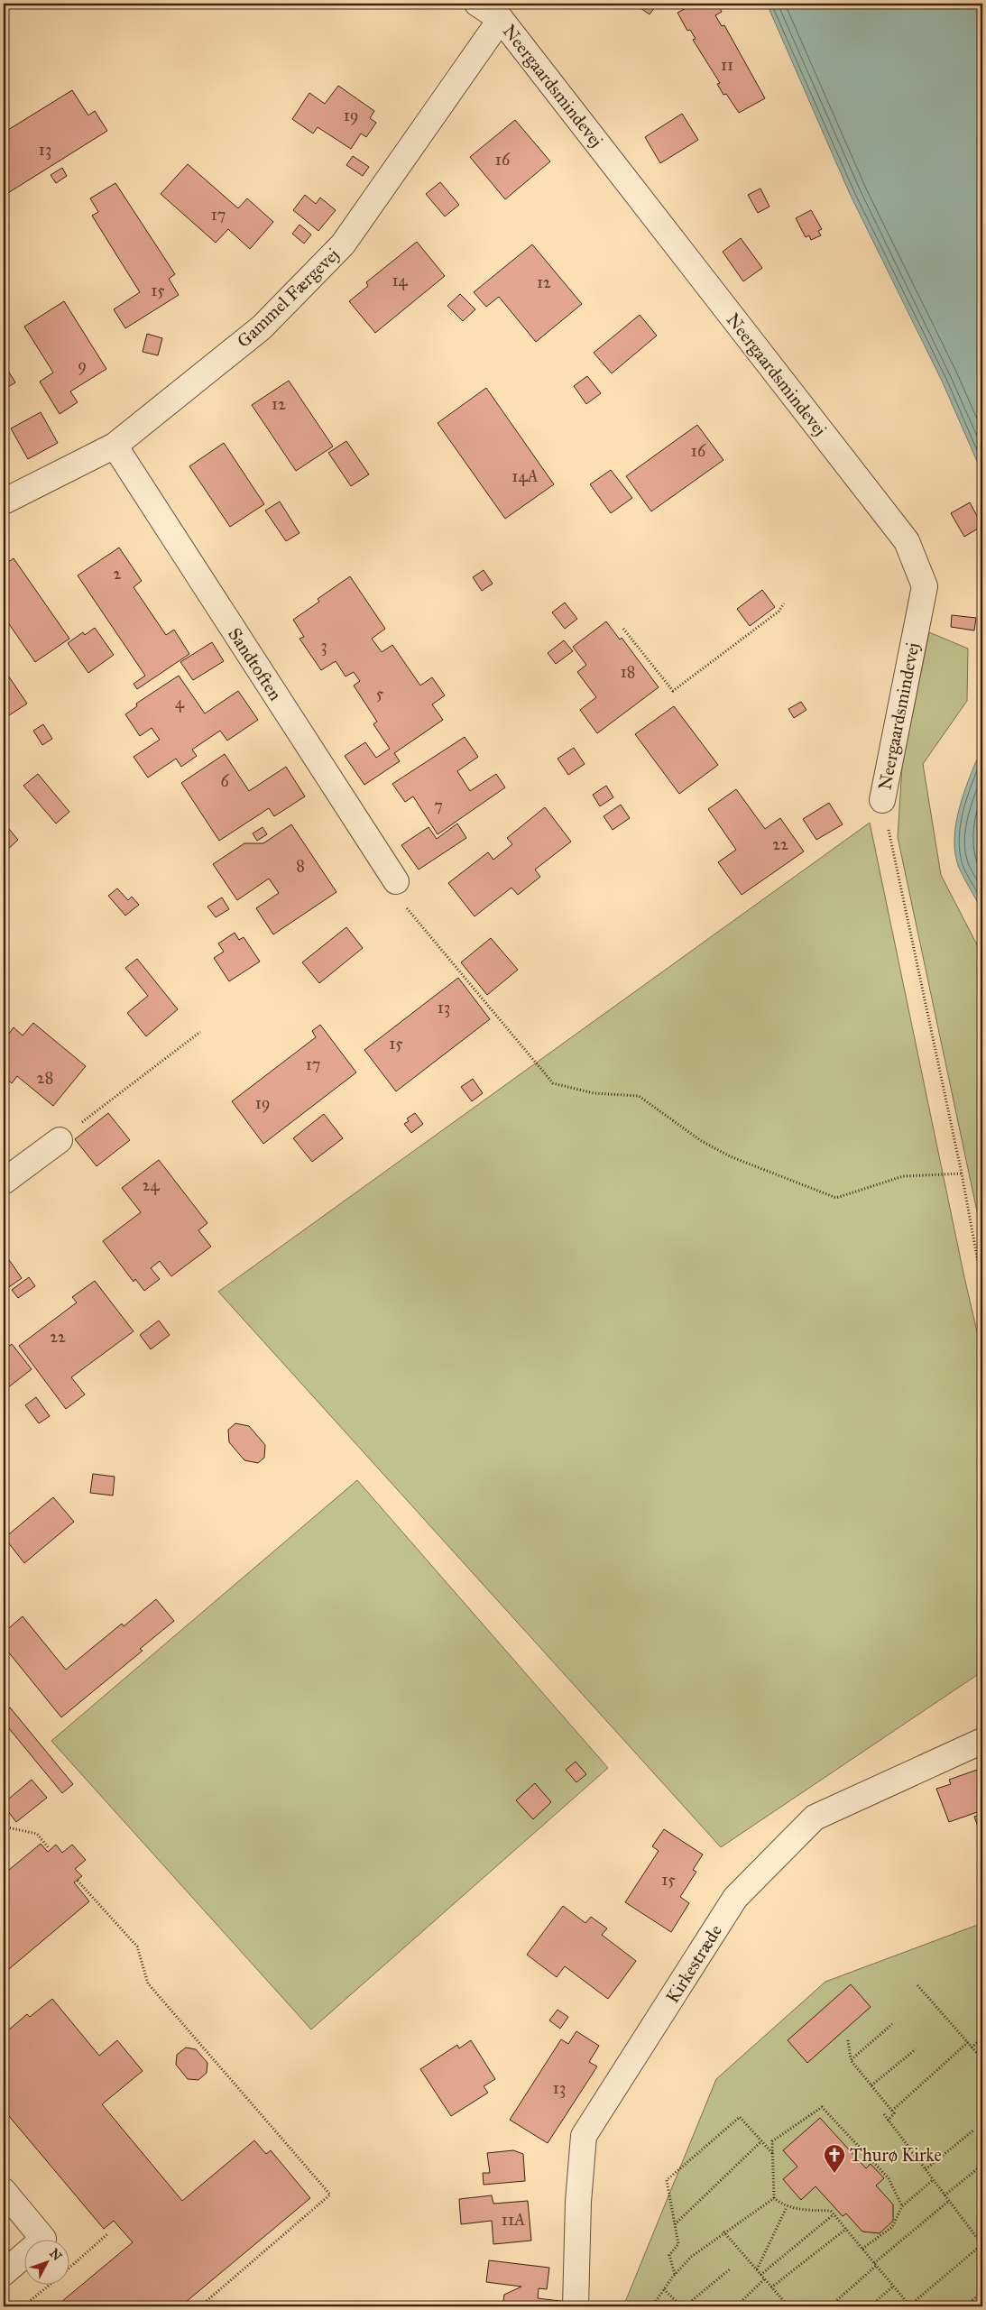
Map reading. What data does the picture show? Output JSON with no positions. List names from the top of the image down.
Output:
{
  "streets": {
    "street": [
      "Neergaardsmindevej",
      "Gammel Færgevej",
      "Sandtoften",
      "Kirkestræde"
    ]
  },
  "crossings": [
    ["Neergaardsmindevej", "Gammel Færgevej"],
    ["Gammel Færgevej", "Sandtoften"]
  ],
  "places": {
    "church": ["Thurø Kirke"]
  },
  "house_numbers": [
    "11",
    "19",
    "13",
    "16",
    "17",
    "14",
    "12",
    "15",
    "9",
    "12",
    "16",
    "14A",
    "2",
    "3",
    "18",
    "5",
    "4",
    "6",
    "7",
    "22",
    "8",
    "13",
    "15",
    "17",
    "28",
    "19",
    "24",
    "22",
    "15",
    "13",
    "11A"
  ],
  "north": "top right"
}
